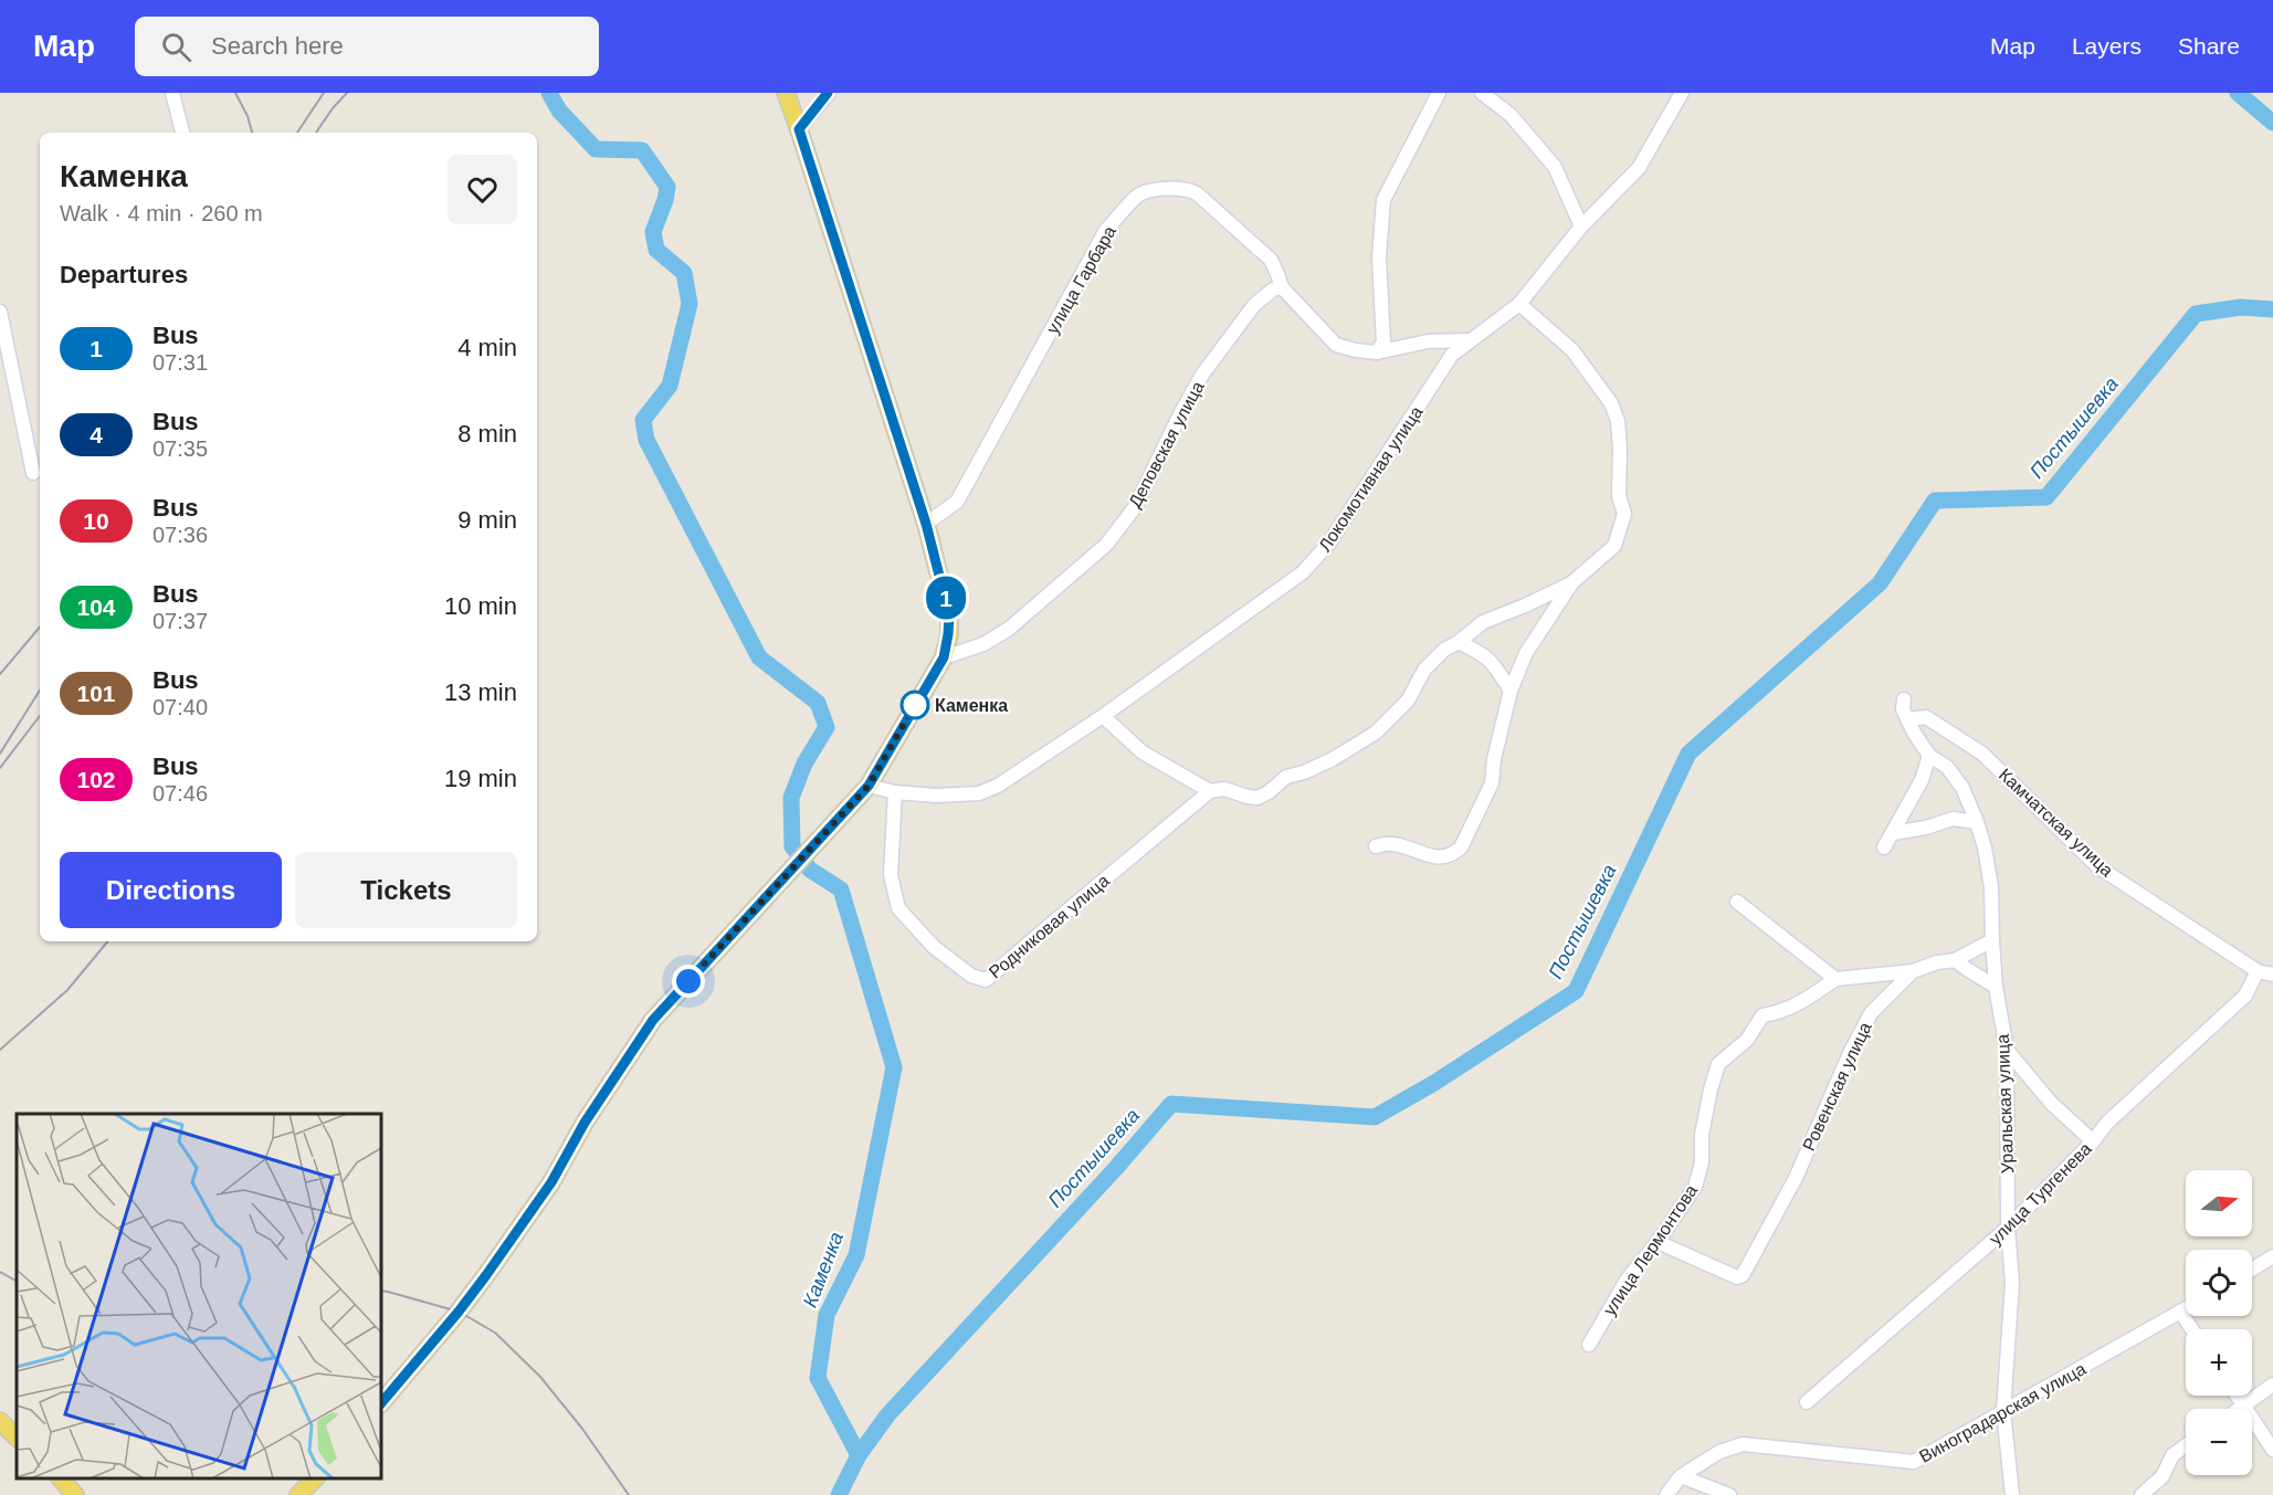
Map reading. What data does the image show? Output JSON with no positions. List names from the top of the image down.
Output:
{
  "streets": {
    "street": [
      "улица Гарбара",
      "Деповская улица",
      "Локомотивная улица",
      "Камчатская улица",
      "Родниковая улица",
      "Ровенская улица",
      "Уральская улица",
      "улица Тургенева",
      "улица Лермонтова",
      "Виноградарская улица"
    ]
  },
  "crossings": [
    ["улица Гарбара", "Деповская улица"],
    ["Локомотивная улица", "Родниковая улица"],
    ["Камчатская улица", "Уральская улица"],
    ["Камчатская улица", "улица Тургенева"],
    ["Ровенская улица", "улица Лермонтова"],
    ["Уральская улица", "улица Тургенева"],
    ["Уральская улица", "Виноградарская улица"]
  ],
  "water": ["Постышевка", "Каменка"],
  "places": ["Каменка"],
  "lines": ["bus line 1"],
  "north": "right",
  "page": {
    "header": "Map",
    "search": "Search here",
    "nav": ["Map", "Layers", "Share"],
    "on_map": "1",
    "heading": [
      ["Каменка", "Walk · 4 min · 260 m"],
      "Departures"
    ],
    "list": [
      {
        "mark": "1",
        "name": "Bus",
        "note": "07:31",
        "value": "4 min"
      },
      {
        "mark": "4",
        "name": "Bus",
        "note": "07:35",
        "value": "8 min"
      },
      {
        "mark": "10",
        "name": "Bus",
        "note": "07:36",
        "value": "9 min"
      },
      {
        "mark": "104",
        "name": "Bus",
        "note": "07:37",
        "value": "10 min"
      },
      {
        "mark": "101",
        "name": "Bus",
        "note": "07:40",
        "value": "13 min"
      },
      {
        "mark": "102",
        "name": "Bus",
        "note": "07:46",
        "value": "19 min"
      }
    ],
    "buttons": ["Directions", "Tickets"],
    "map_buttons": ["+", "−"]
  }
}
